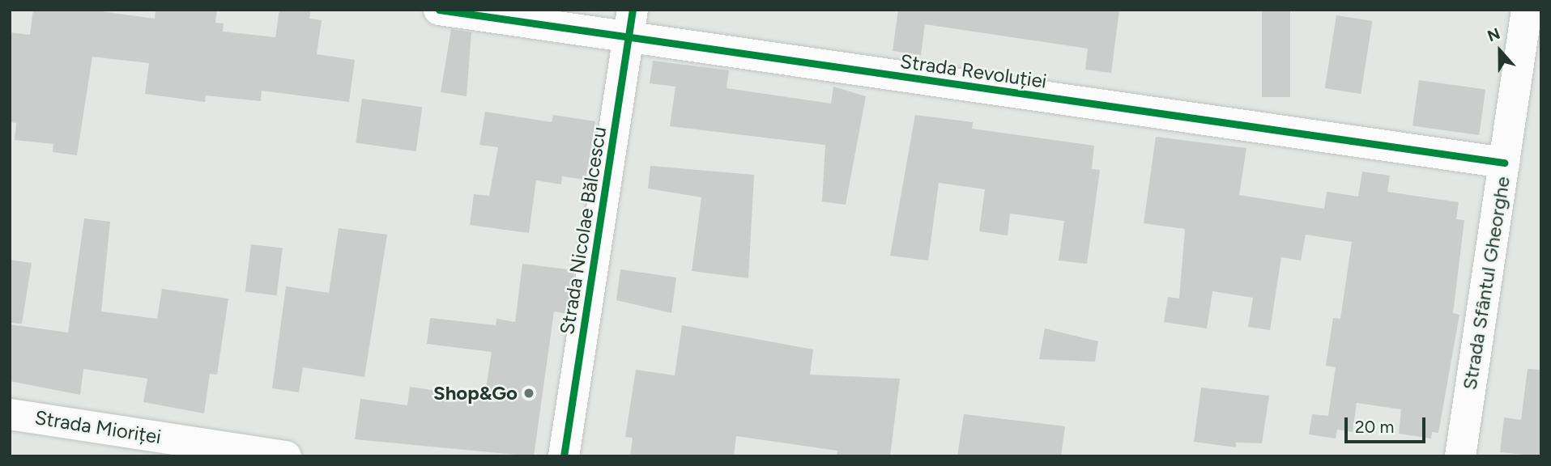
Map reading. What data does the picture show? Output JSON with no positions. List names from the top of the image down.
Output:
{
  "streets": {
    "street": [
      "Strada Revoluției",
      "Strada Nicolae Bălcescu",
      "Strada Sfântul Gheorghe",
      "Strada Mioriței"
    ]
  },
  "crossings": [
    ["Strada Revoluției", "Strada Nicolae Bălcescu"],
    ["Strada Revoluției", "Strada Sfântul Gheorghe"]
  ],
  "places": ["Shop&Go"],
  "scale_bar": "20 m",
  "north": "top"
}
